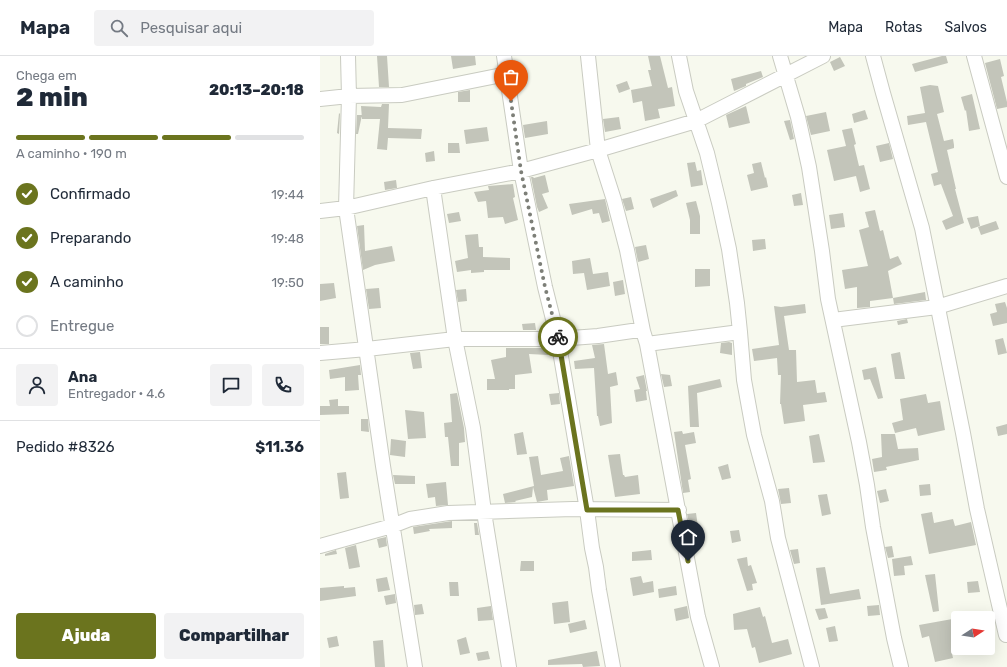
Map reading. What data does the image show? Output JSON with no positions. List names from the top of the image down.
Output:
{
  "north": "right",
  "page": {
    "header": "Mapa",
    "search": "Pesquisar aqui",
    "nav": ["Mapa", "Rotas", "Salvos"],
    "heading": ["2 min", "Chega em", "20:13–20:18"],
    "panel": [
      "Ana",
      "Entregador · 4.6",
      "Pedido #8326",
      "$11.36"
    ],
    "bar": "A caminho · 190 m",
    "list": [
      ["Confirmado", "19:44"],
      ["Preparando", "19:48"],
      ["A caminho", "19:50"],
      "Entregue"
    ],
    "buttons": ["Ajuda", "Compartilhar"]
  }
}
